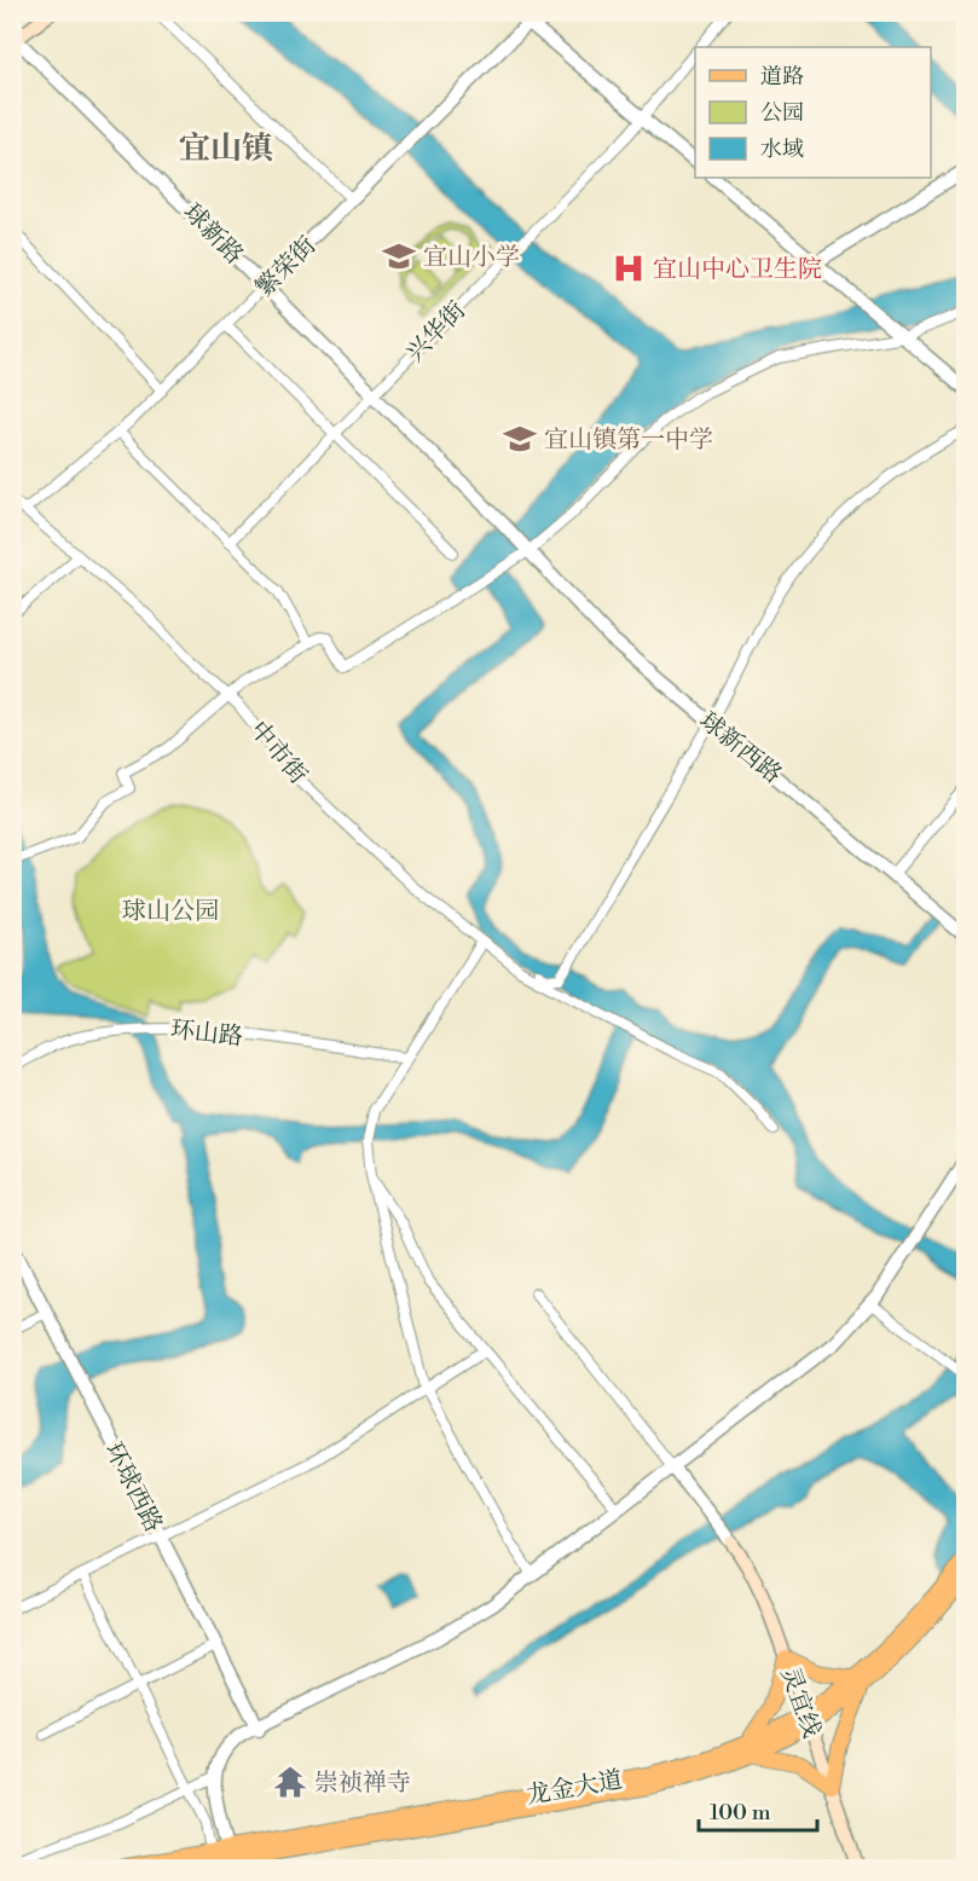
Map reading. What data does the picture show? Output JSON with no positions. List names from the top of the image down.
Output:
{
  "streets": {
    "main road": ["灵宜线", "龙金大道"],
    "street": [
      "球新路",
      "繁荣街",
      "兴华街",
      "球新西路",
      "中市街",
      "环山路",
      "环球西路"
    ]
  },
  "crossings": [
    ["球新路", "繁荣街"],
    ["球新路", "兴华街"],
    ["球新路", "球新西路"],
    ["繁荣街", "中市街"],
    ["灵宜线", "龙金大道"]
  ],
  "districts": ["宜山镇"],
  "parks": ["球山公园"],
  "places": {
    "school or university": ["宜山小学", "宜山镇第一中学"],
    "hospital": ["宜山中心卫生院"],
    "temple": ["崇祯禅寺"]
  },
  "legend": ["道路", "公园", "水域"],
  "scale_bar": "100 m"
}
